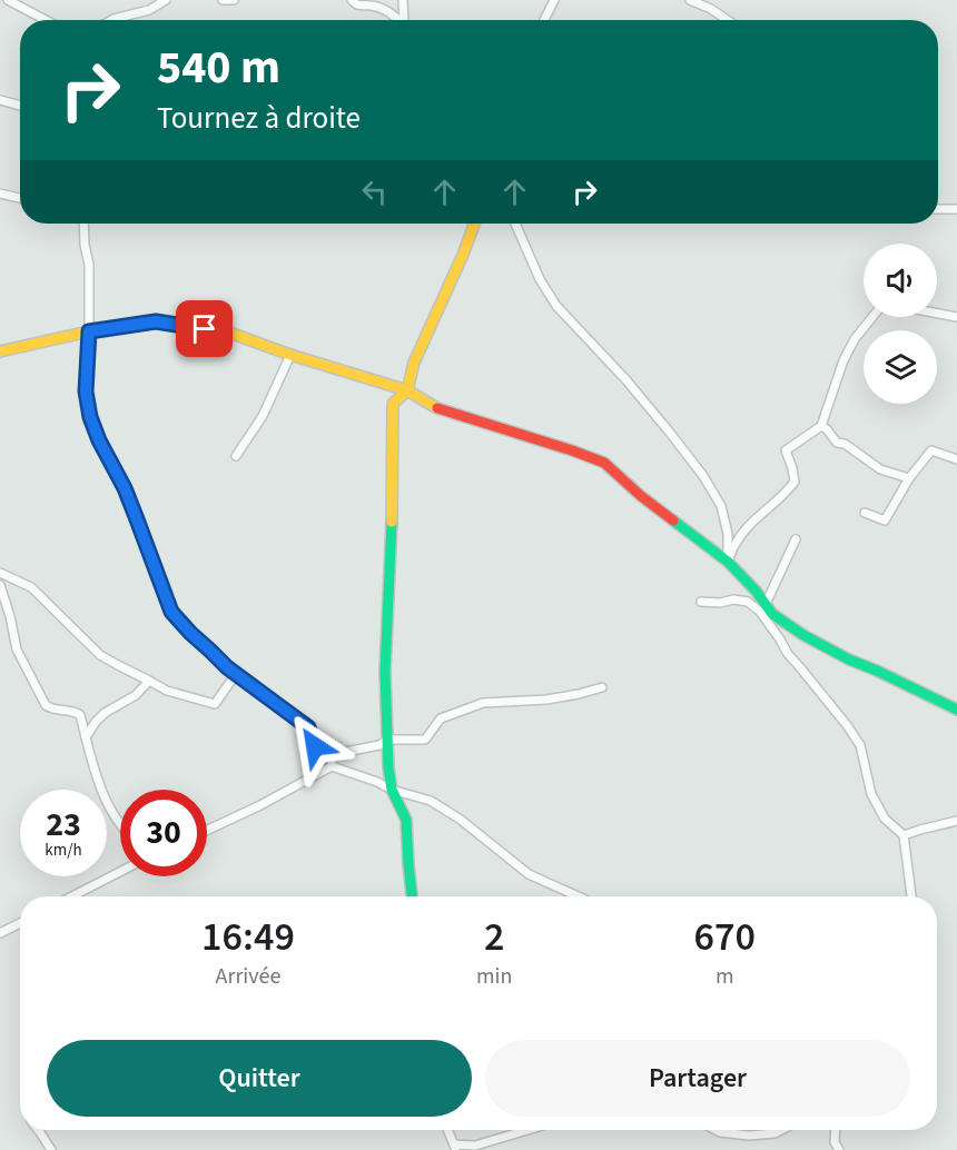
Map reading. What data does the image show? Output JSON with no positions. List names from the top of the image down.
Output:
{
  "page": {
    "turn": ["540 m", "Tournez à droite"],
    "speed": "23 km/h",
    "limit": "30",
    "eta": [
      "16:49",
      "Arrivée",
      "2",
      "min",
      "670",
      "m"
    ],
    "buttons": ["Quitter", "Partager"]
  }
}
